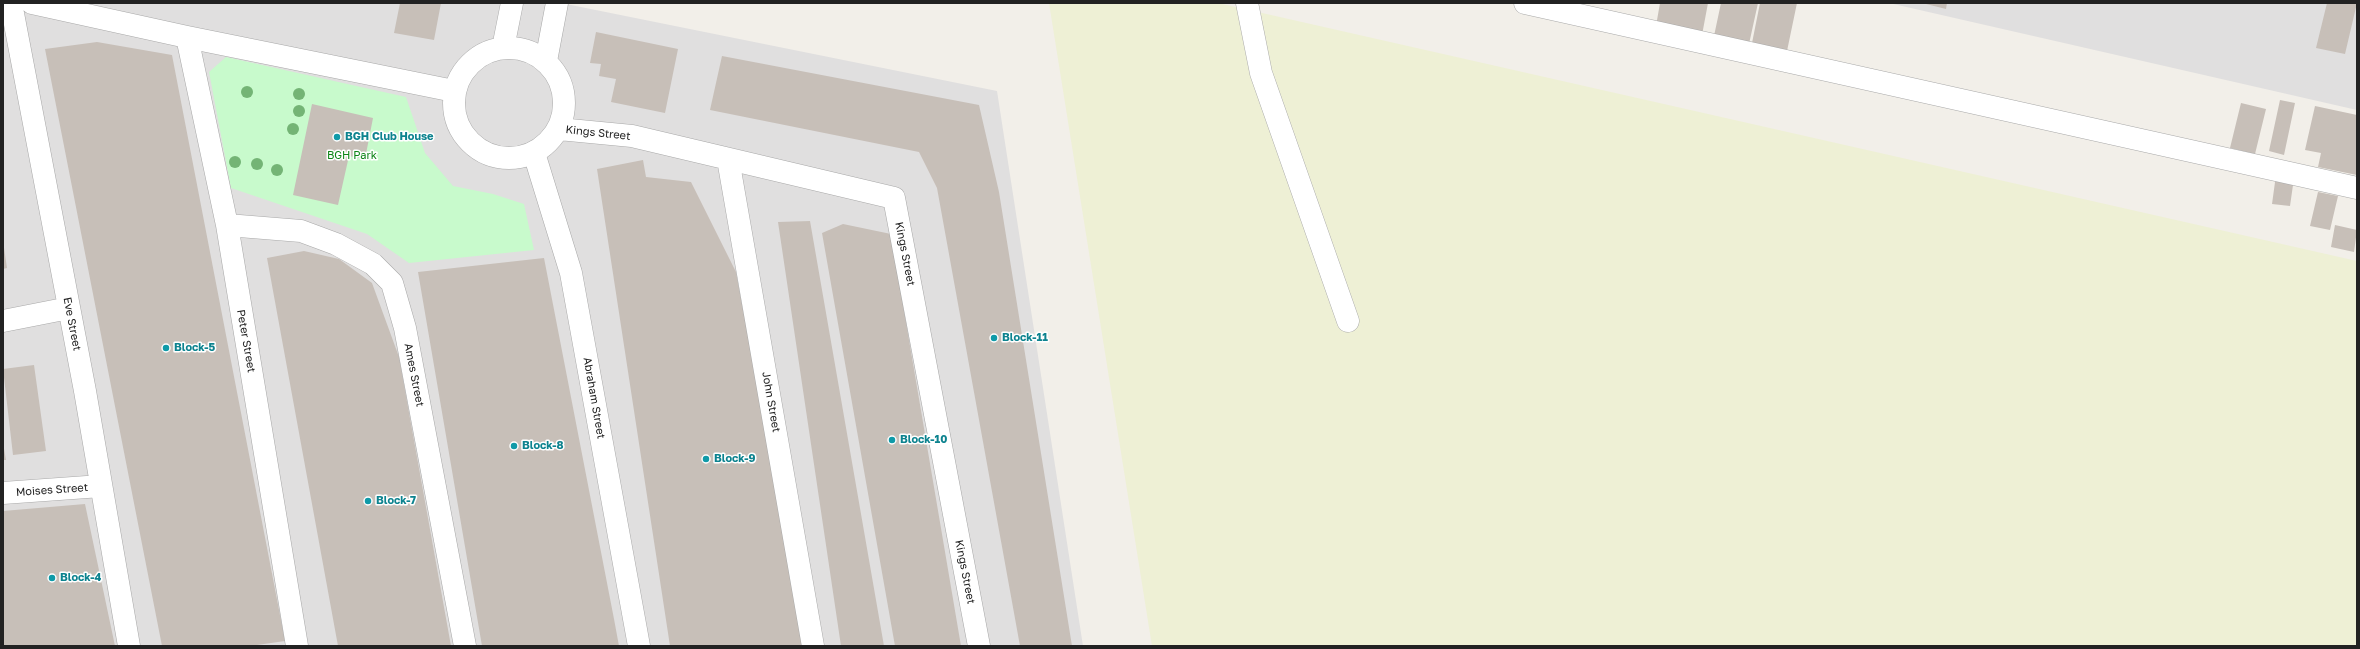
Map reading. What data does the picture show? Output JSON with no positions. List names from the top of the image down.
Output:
{
  "streets": {
    "street": [
      "Kings Street",
      "Eve Street",
      "Peter Street",
      "Ames Street",
      "Abraham Street",
      "John Street",
      "Moises Street"
    ]
  },
  "crossings": [
    ["Kings Street", "Abraham Street"],
    ["Kings Street", "John Street"],
    ["Eve Street", "Moises Street"],
    ["Peter Street", "Ames Street"]
  ],
  "parks": ["BGH Park"],
  "places": [
    "BGH Club House",
    "Block-11",
    "Block-5",
    "Block-10",
    "Block-8",
    "Block-9",
    "Block-7",
    "Block-4"
  ]
}
